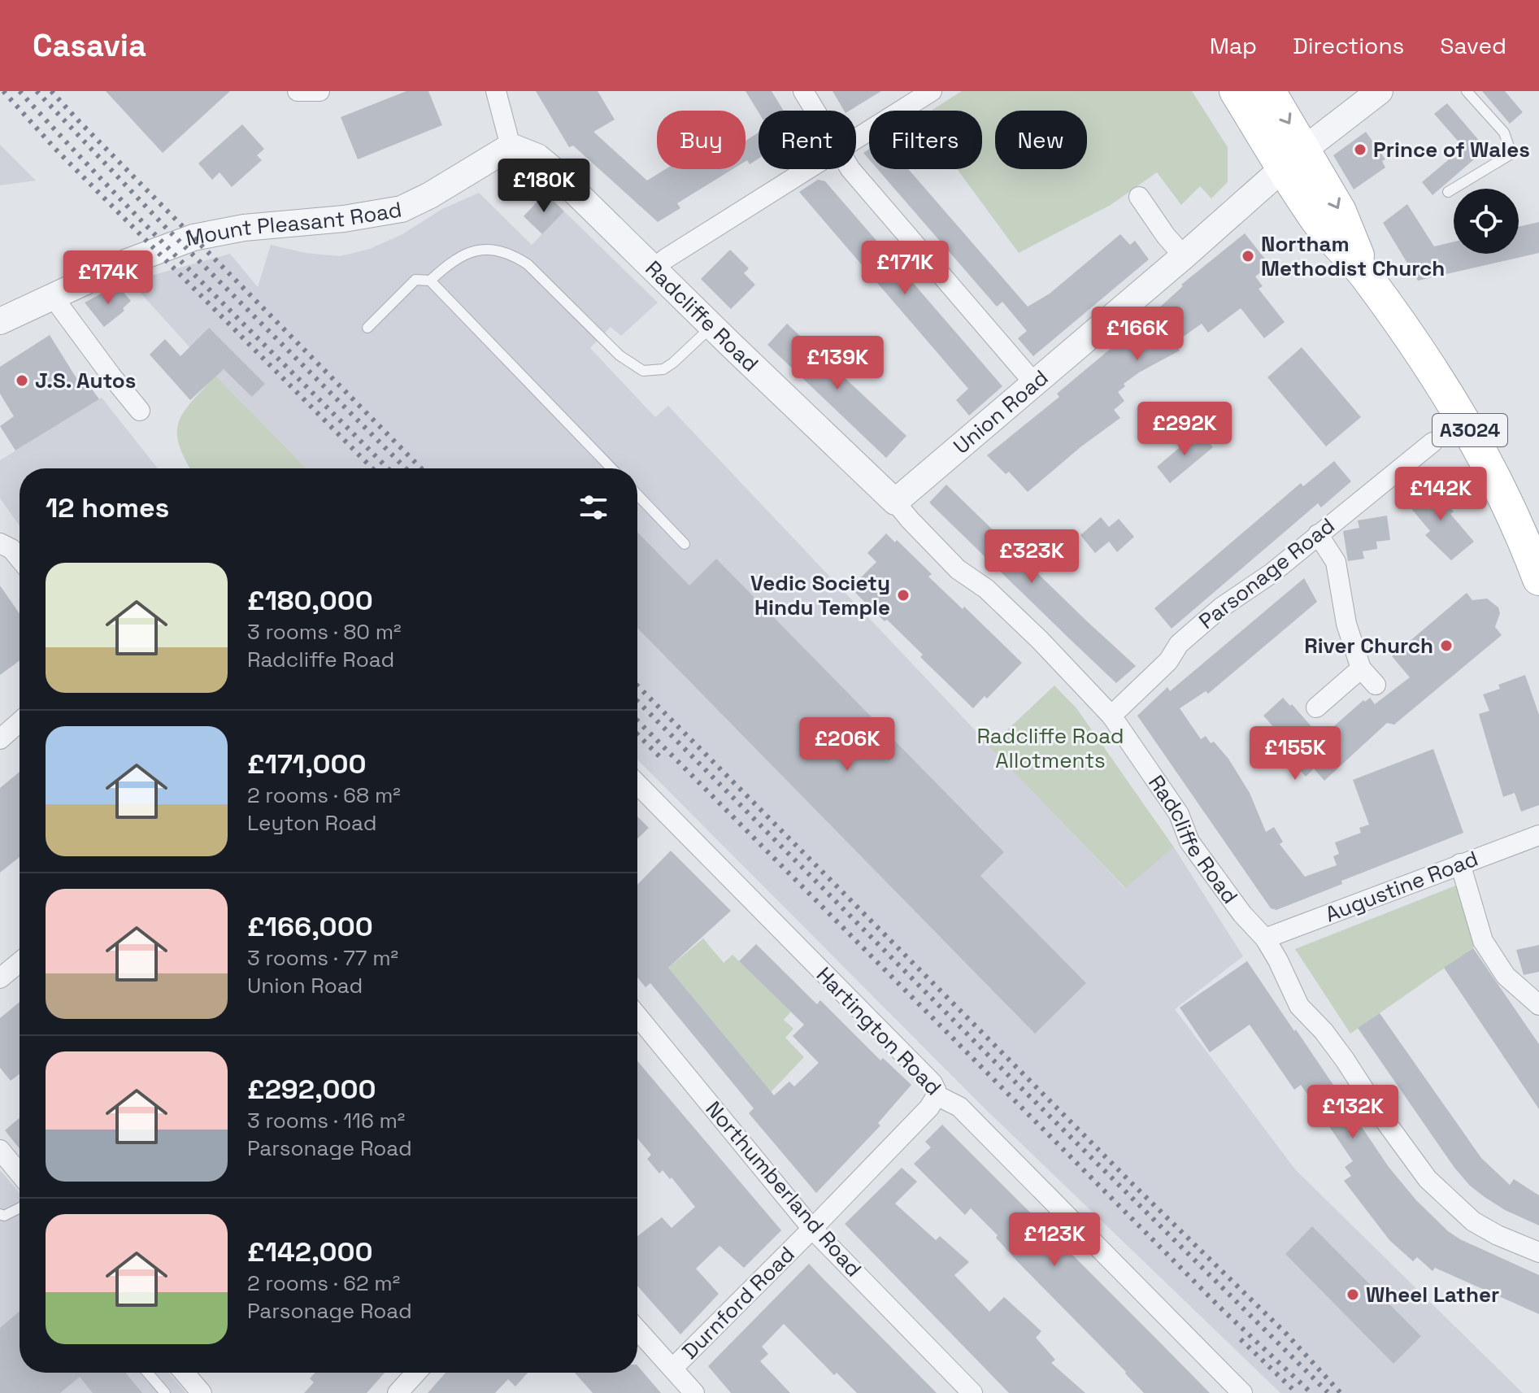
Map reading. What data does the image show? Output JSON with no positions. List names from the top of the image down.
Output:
{
  "streets": {
    "main road": ["A3024"],
    "street": [
      "Mount Pleasant Road",
      "Radcliffe Road",
      "Union Road",
      "Parsonage Road",
      "Augustine Road",
      "Hartington Road",
      "Northumberland Road",
      "Durnford Road"
    ]
  },
  "crossings": [
    ["Mount Pleasant Road", "Radcliffe Road"],
    ["Radcliffe Road", "Union Road"],
    ["Radcliffe Road", "Parsonage Road"],
    ["Radcliffe Road", "Augustine Road"],
    ["Union Road", "A3024"],
    ["Hartington Road", "Durnford Road"],
    ["Northumberland Road", "Durnford Road"]
  ],
  "parks": ["Radcliffe Road Allotments"],
  "places": [
    "Prince of Wales",
    "Northam Methodist Church",
    "J.S. Autos",
    "Vedic Society Hindu Temple",
    "River Church",
    "Wheel Lather"
  ],
  "page": {
    "header": "Casavia",
    "nav": ["Map", "Directions", "Saved"],
    "chip": [
      "Buy",
      "Rent",
      "Filters",
      "New"
    ],
    "price": [
      "£180K",
      "£171K",
      "£174K",
      "£166K",
      "£139K",
      "£292K",
      "£142K",
      "£323K",
      "£206K",
      "£155K",
      "£132K",
      "£123K"
    ],
    "heading": "12 homes",
    "list": [
      {
        "name": "£180,000",
        "note": "3 rooms · 80 m² · Radcliffe Road"
      },
      {
        "name": "£171,000",
        "note": "2 rooms · 68 m² · Leyton Road"
      },
      {
        "name": "£166,000",
        "note": "3 rooms · 77 m² · Union Road"
      },
      {
        "name": "£292,000",
        "note": "3 rooms · 116 m² · Parsonage Road"
      },
      {
        "name": "£142,000",
        "note": "2 rooms · 62 m² · Parsonage Road"
      }
    ]
  }
}
